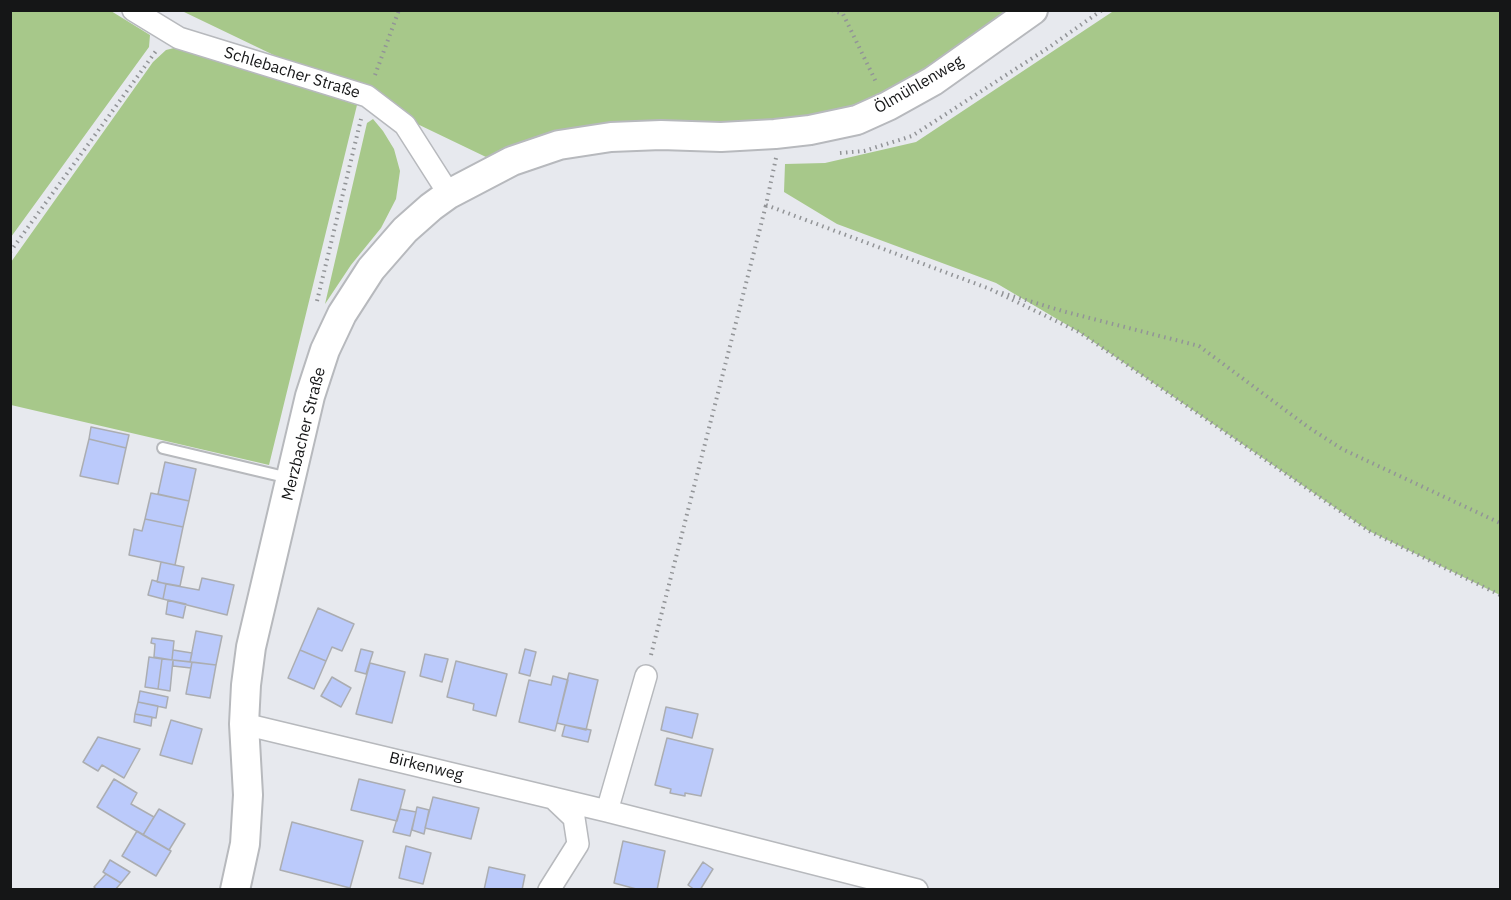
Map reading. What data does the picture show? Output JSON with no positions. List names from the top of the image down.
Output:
{
  "streets": {
    "main road": ["Ölmühlenweg", "Merzbacher Straße"],
    "street": ["Schlebacher Straße", "Birkenweg"]
  },
  "crossings": [
    ["Schlebacher Straße", "Merzbacher Straße"],
    ["Ölmühlenweg", "Merzbacher Straße"],
    ["Merzbacher Straße", "Birkenweg"]
  ]
}
